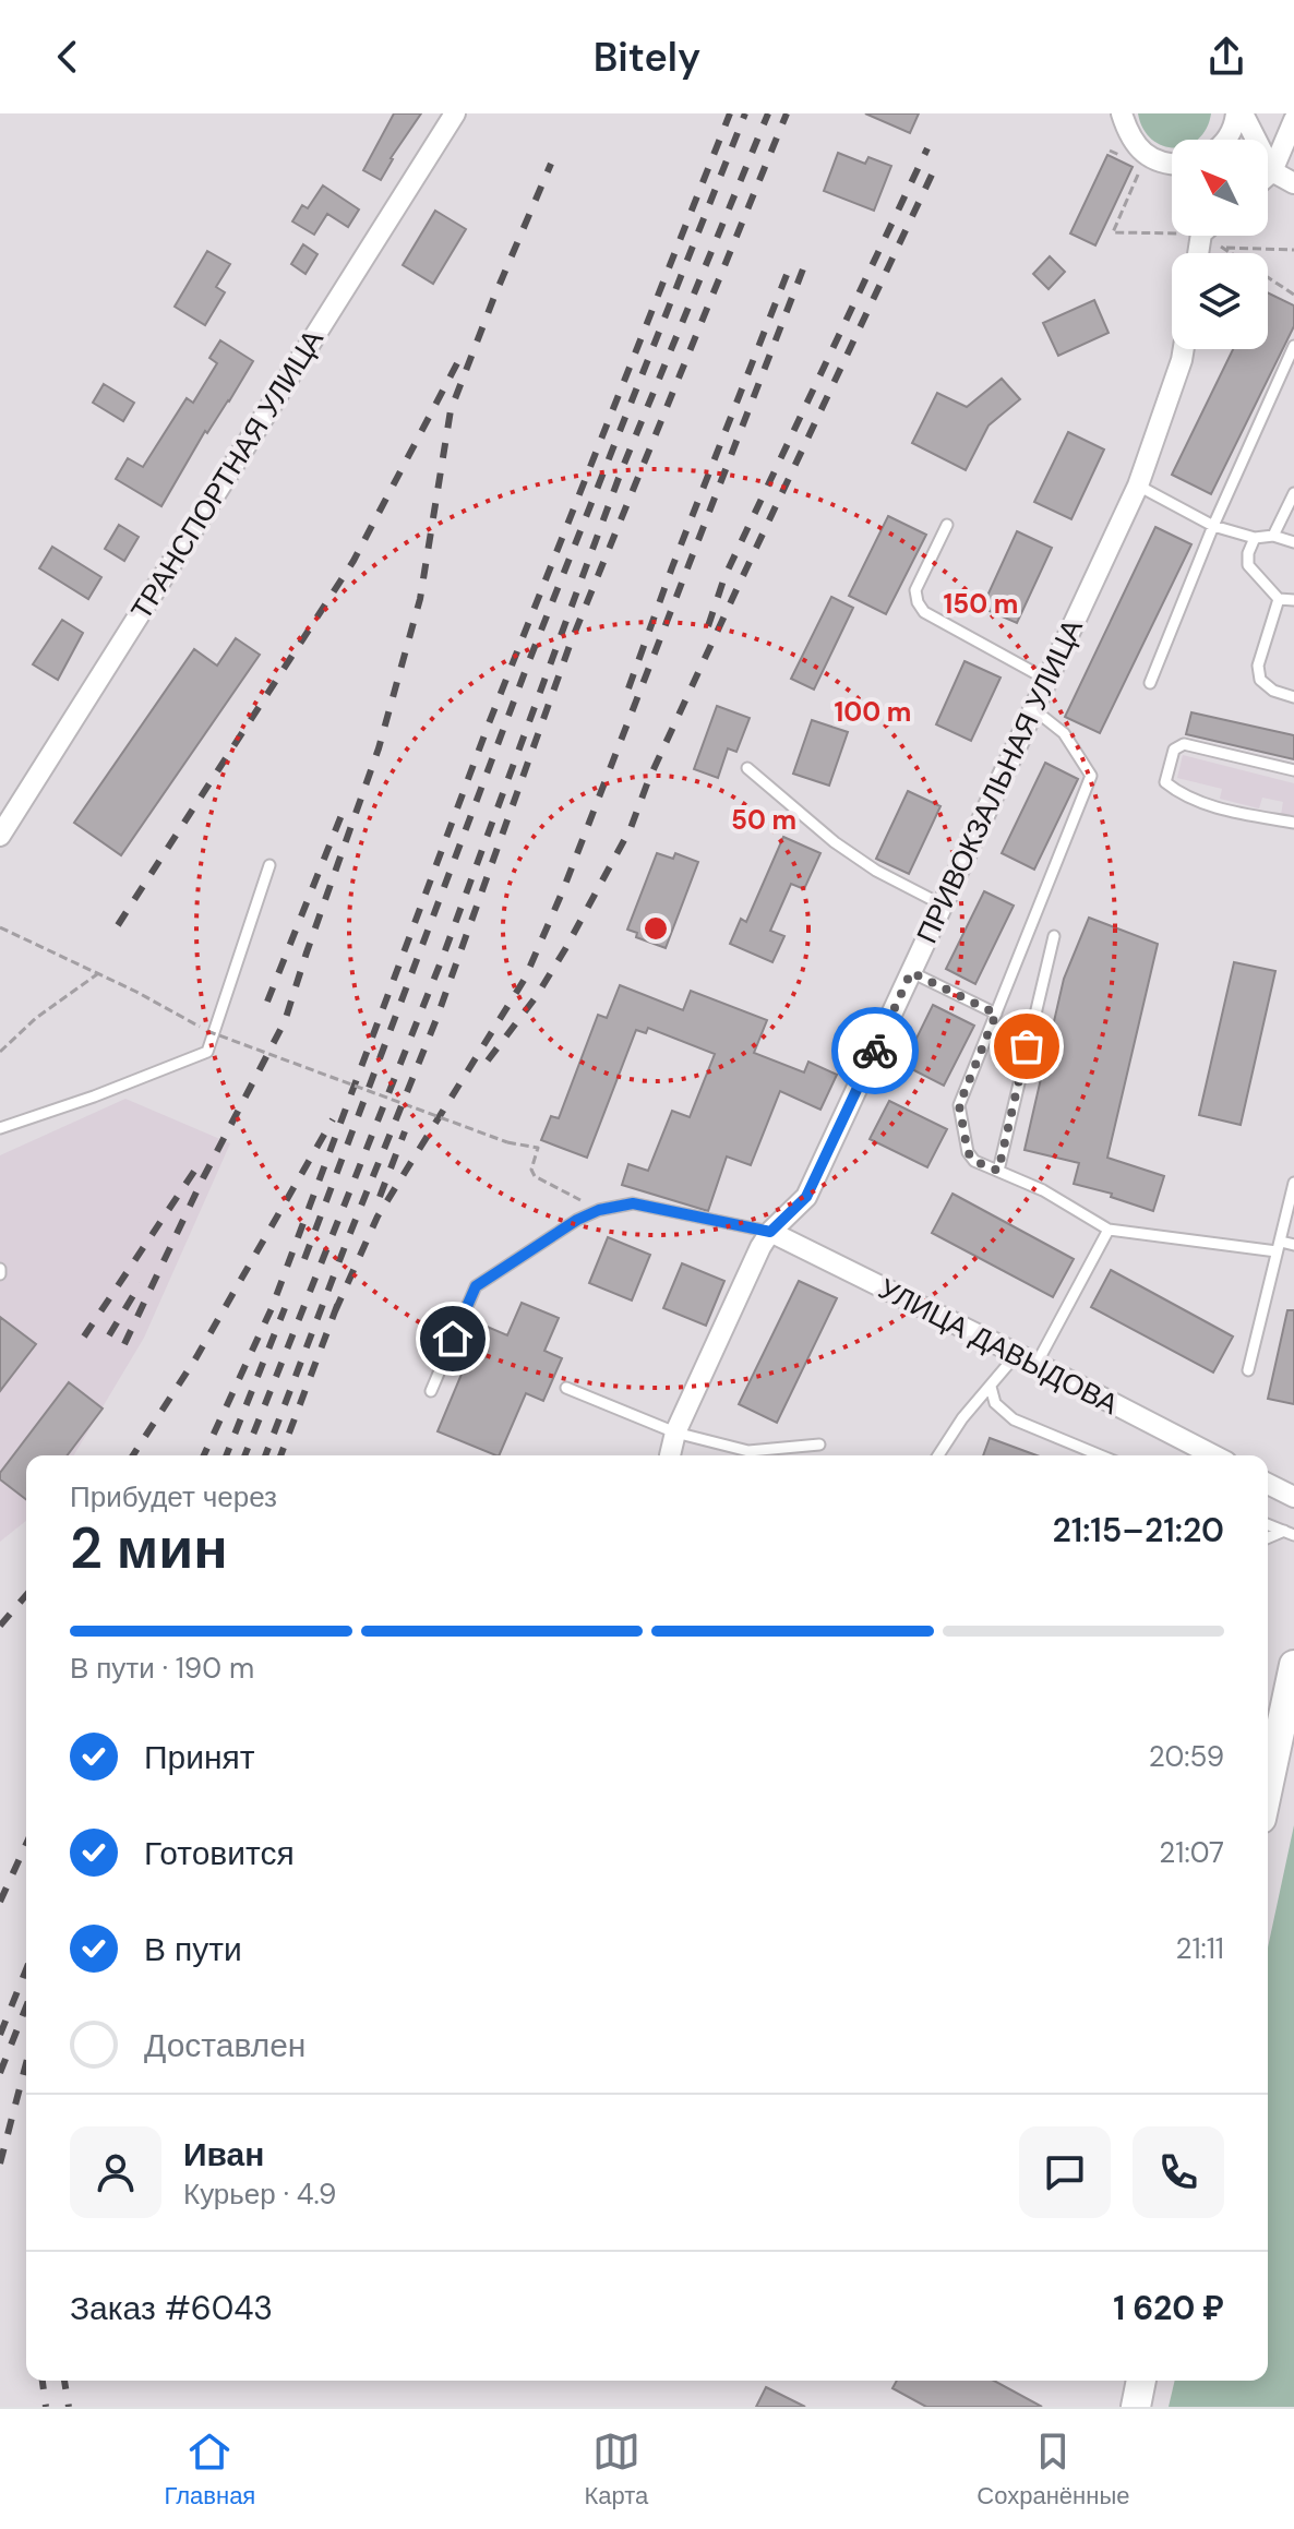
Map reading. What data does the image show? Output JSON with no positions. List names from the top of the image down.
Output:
{
  "streets": {
    "street": ["ТРАНСПОРТНАЯ УЛИЦА", "ПРИВОКЗАЛЬНАЯ УЛИЦА", "УЛИЦА ДАВЫДОВА"]
  },
  "crossings": [
    ["ПРИВОКЗАЛЬНАЯ УЛИЦА", "УЛИЦА ДАВЫДОВА"]
  ],
  "north": "top left",
  "page": {
    "header": "Bitely",
    "heading": ["2 мин", "Прибудет через", "21:15–21:20"],
    "panel": [
      "Иван",
      "Курьер · 4.9",
      "Заказ #6043",
      "1 620 ₽"
    ],
    "bar": "В пути · 190 m",
    "list": [
      ["Принят", "20:59"],
      ["Готовится", "21:07"],
      ["В пути", "21:11"],
      "Доставлен"
    ],
    "tabs": ["Главная", "Карта", "Сохранённые"]
  },
  "rings": ["150 m", "100 m", "50 m"]
}
